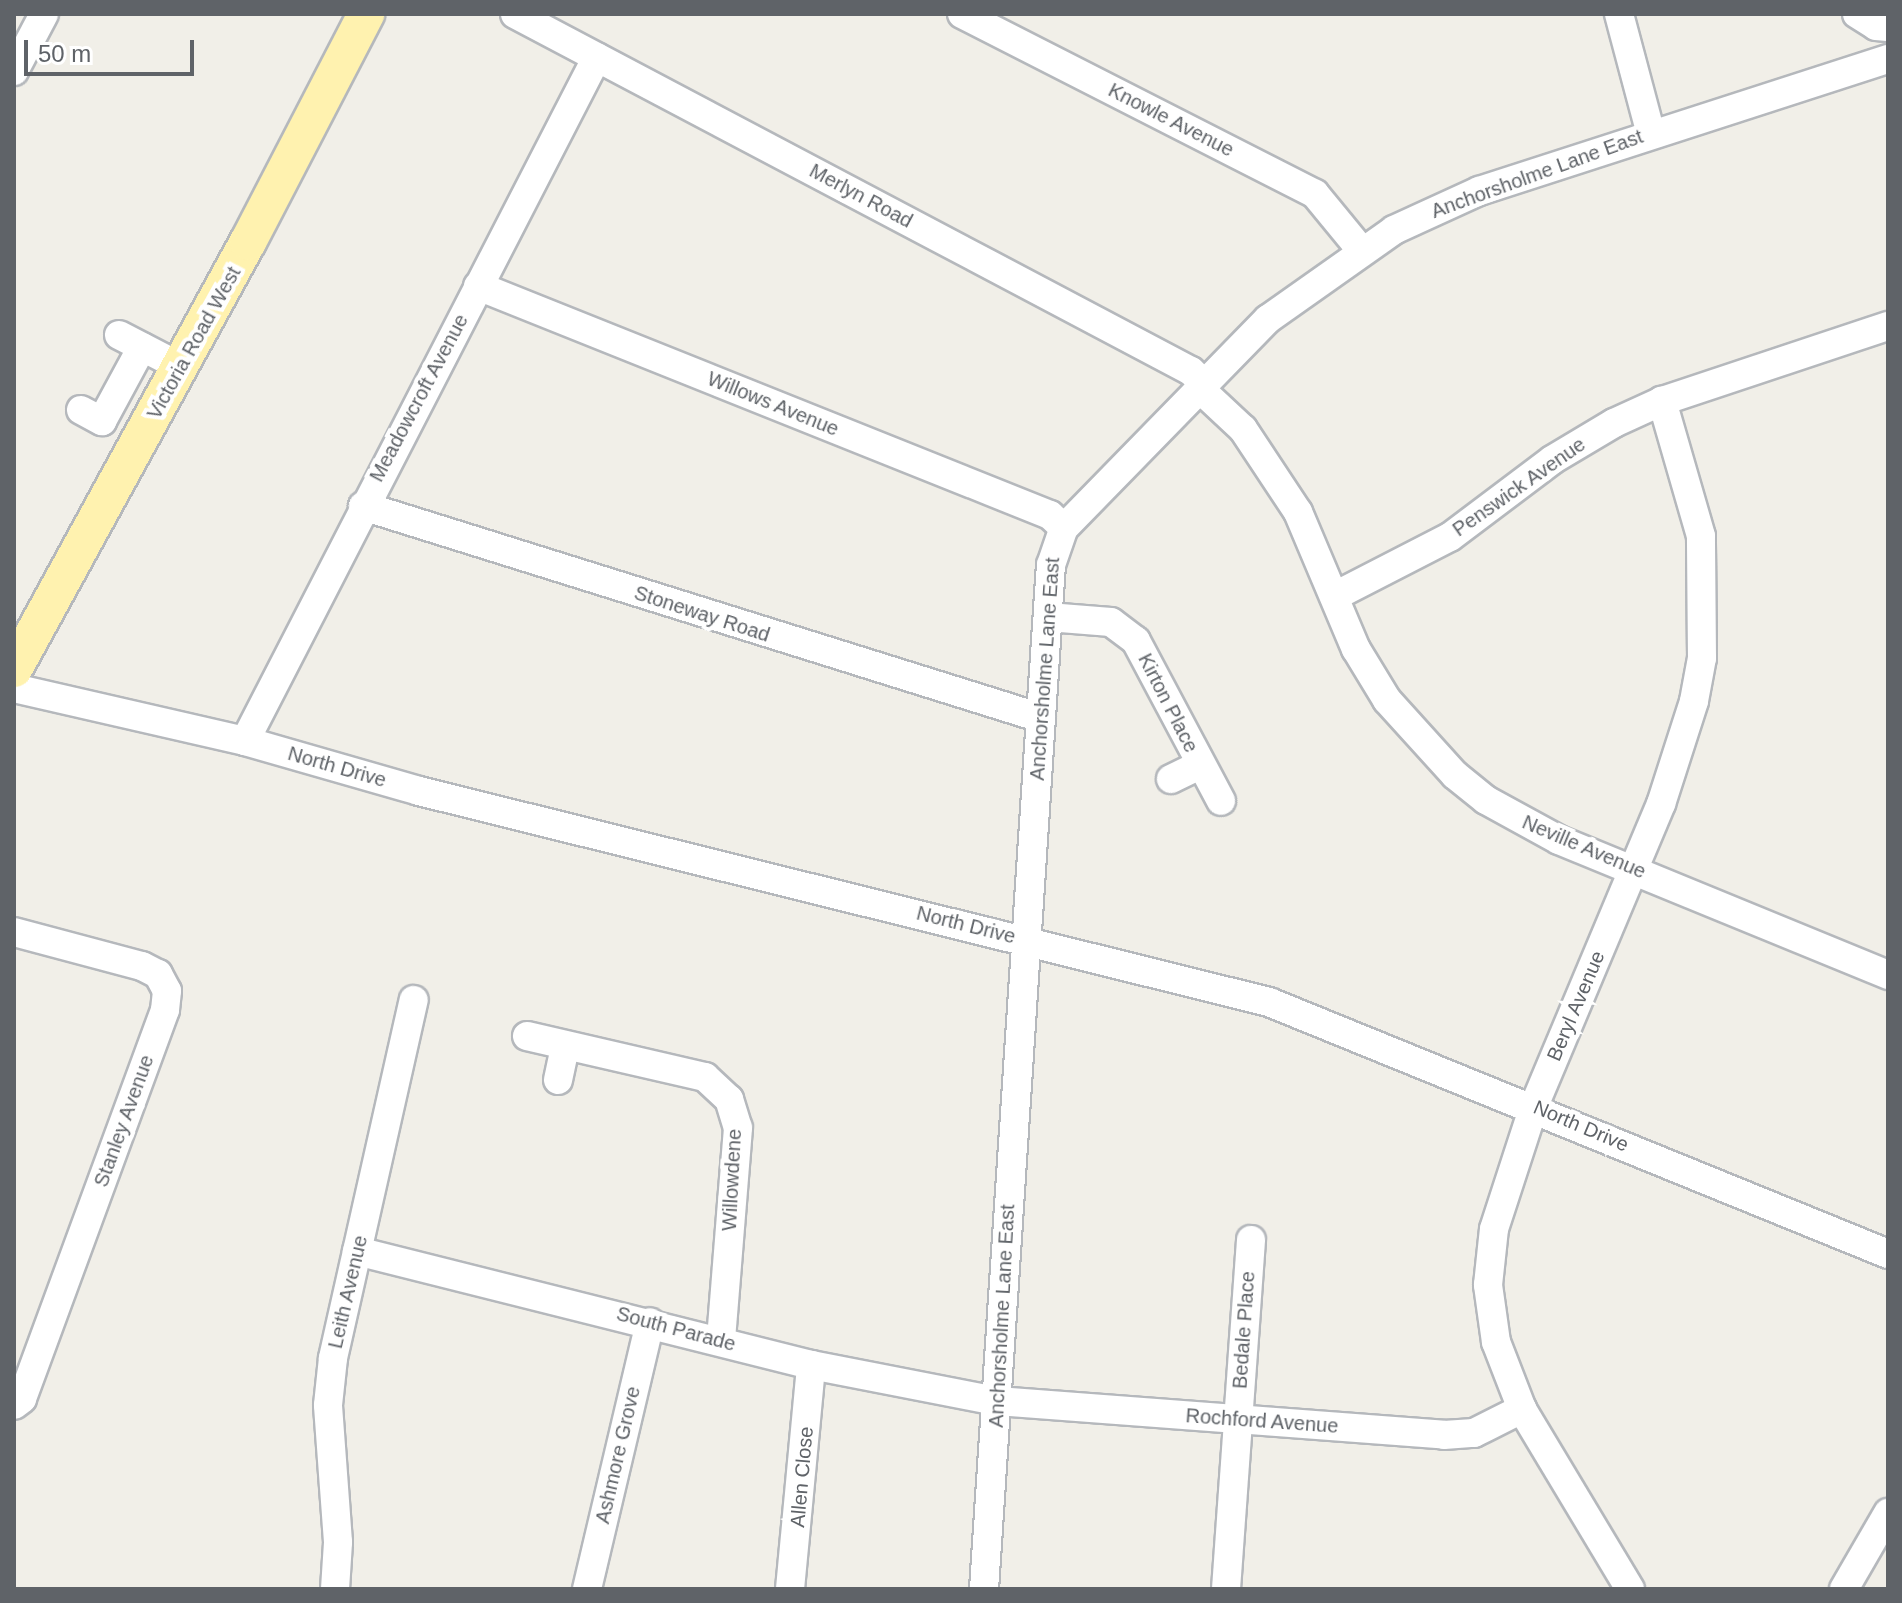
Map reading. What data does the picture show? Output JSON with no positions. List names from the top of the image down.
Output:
{
  "streets": {
    "main road": ["Victoria Road West"],
    "street": [
      "Knowle Avenue",
      "Anchorsholme Lane East",
      "Merlyn Road",
      "Meadowcroft Avenue",
      "Willows Avenue",
      "Penswick Avenue",
      "Stoneway Road",
      "Kirton Place",
      "North Drive",
      "Neville Avenue",
      "Beryl Avenue",
      "Stanley Avenue",
      "Willowdene",
      "Leith Avenue",
      "South Parade",
      "Bedale Place",
      "Rochford Avenue",
      "Ashmore Grove",
      "Allen Close"
    ]
  },
  "crossings": [
    ["Knowle Avenue", "Anchorsholme Lane East"],
    ["Anchorsholme Lane East", "Merlyn Road"],
    ["Anchorsholme Lane East", "Willows Avenue"],
    ["Anchorsholme Lane East", "Stoneway Road"],
    ["Anchorsholme Lane East", "Kirton Place"],
    ["Anchorsholme Lane East", "North Drive"],
    ["Anchorsholme Lane East", "Neville Avenue"],
    ["Anchorsholme Lane East", "South Parade"],
    ["Anchorsholme Lane East", "Rochford Avenue"],
    ["Merlyn Road", "Meadowcroft Avenue"],
    ["Merlyn Road", "Neville Avenue"],
    ["Meadowcroft Avenue", "Willows Avenue"],
    ["Meadowcroft Avenue", "Stoneway Road"],
    ["Meadowcroft Avenue", "North Drive"],
    ["Penswick Avenue", "Neville Avenue"],
    ["Penswick Avenue", "Beryl Avenue"],
    ["North Drive", "Beryl Avenue"],
    ["Neville Avenue", "Beryl Avenue"],
    ["Beryl Avenue", "Rochford Avenue"],
    ["Willowdene", "South Parade"],
    ["Leith Avenue", "South Parade"],
    ["South Parade", "Rochford Avenue"],
    ["South Parade", "Ashmore Grove"],
    ["South Parade", "Allen Close"],
    ["Bedale Place", "Rochford Avenue"]
  ],
  "scale_bar": "50 m"
}
